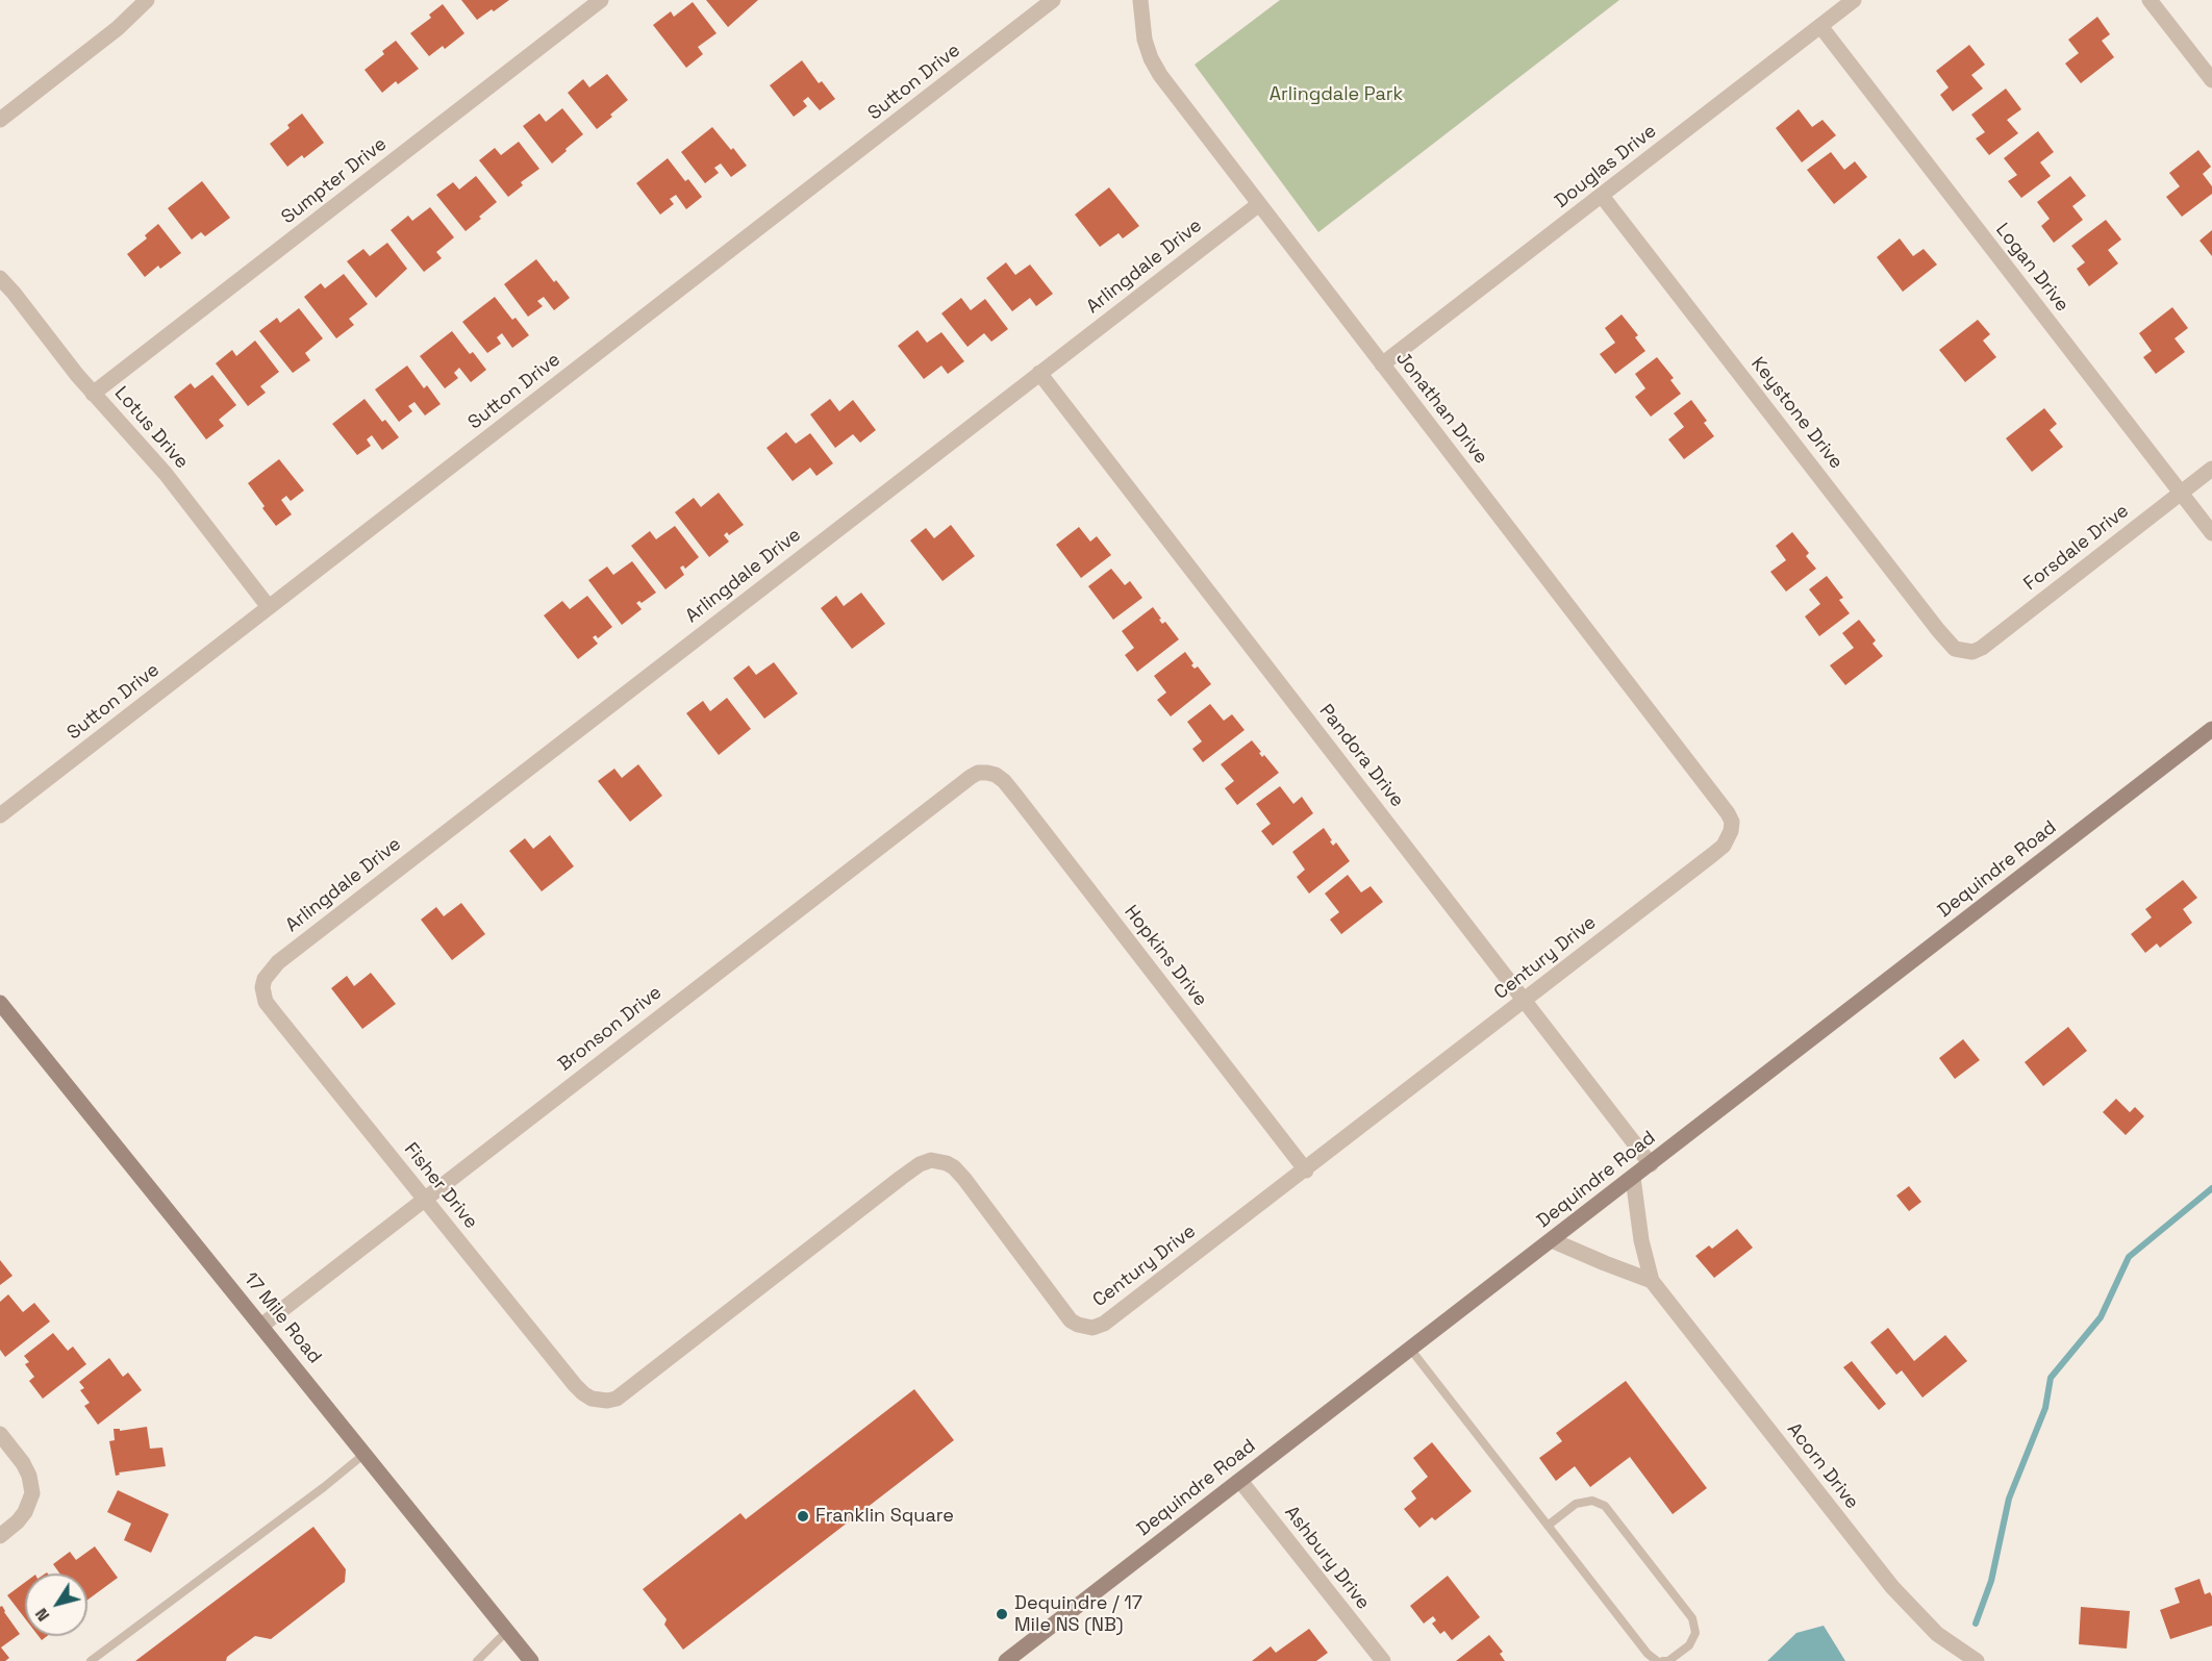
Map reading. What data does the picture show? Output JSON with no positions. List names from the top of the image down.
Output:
{
  "streets": {
    "main road": ["Dequindre Road", "17 Mile Road"],
    "street": [
      "Sutton Drive",
      "Douglas Drive",
      "Sumpter Drive",
      "Arlingdale Drive",
      "Logan Drive",
      "Jonathan Drive",
      "Keystone Drive",
      "Lotus Drive",
      "Forsdale Drive",
      "Pandora Drive",
      "Hopkins Drive",
      "Century Drive",
      "Bronson Drive",
      "Fisher Drive",
      "Acorn Drive",
      "Ashbury Drive"
    ]
  },
  "crossings": [
    ["Sutton Drive", "Lotus Drive"],
    ["Douglas Drive", "Logan Drive"],
    ["Douglas Drive", "Jonathan Drive"],
    ["Douglas Drive", "Keystone Drive"],
    ["Sumpter Drive", "Lotus Drive"],
    ["Arlingdale Drive", "Jonathan Drive"],
    ["Arlingdale Drive", "Pandora Drive"],
    ["Arlingdale Drive", "Fisher Drive"],
    ["Logan Drive", "Forsdale Drive"],
    ["Jonathan Drive", "Century Drive"],
    ["Keystone Drive", "Forsdale Drive"],
    ["Pandora Drive", "Dequindre Road"],
    ["Pandora Drive", "Century Drive"],
    ["Dequindre Road", "Acorn Drive"],
    ["Dequindre Road", "Ashbury Drive"],
    ["Hopkins Drive", "Century Drive"],
    ["Hopkins Drive", "Bronson Drive"],
    ["Century Drive", "Fisher Drive"],
    ["Bronson Drive", "Fisher Drive"],
    ["Bronson Drive", "17 Mile Road"]
  ],
  "parks": ["Arlingdale Park"],
  "places": ["Franklin Square", "Dequindre / 17 Mile NS (NB)"],
  "north": "bottom left"
}
